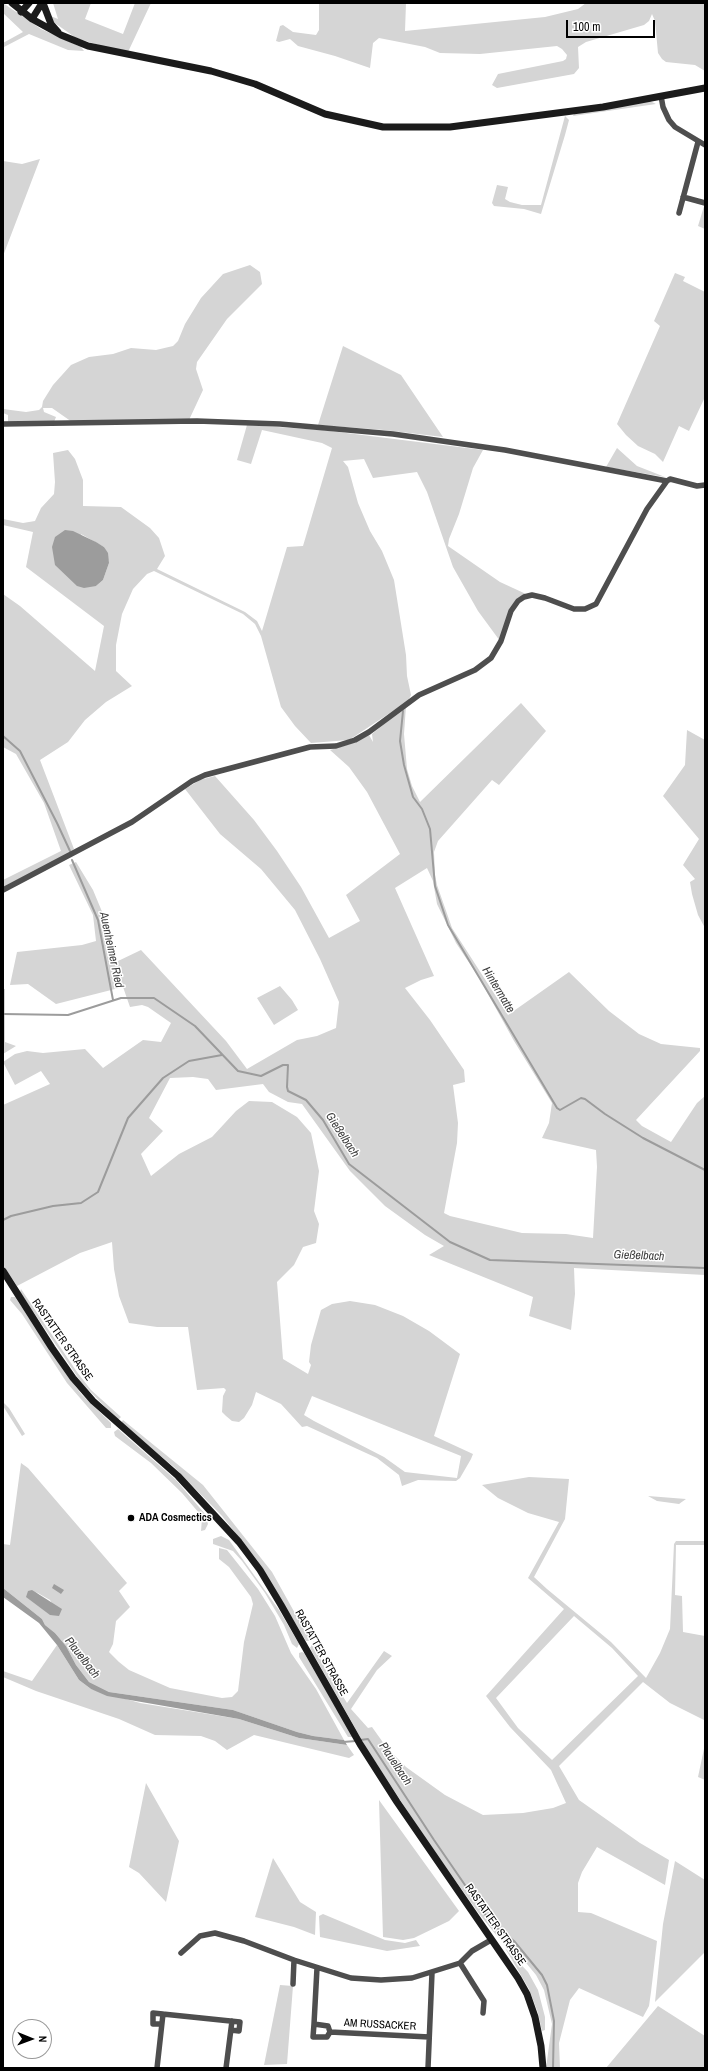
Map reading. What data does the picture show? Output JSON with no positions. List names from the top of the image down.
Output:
{
  "streets": {
    "main road": ["RASTATTER STRASSE"],
    "street": ["AM RUSSACKER"]
  },
  "water": [
    "Auenheimer Ried",
    "Hintermatte",
    "Gießelbach",
    "Plauelbach"
  ],
  "places": ["ADA Cosmectics"],
  "scale_bar": "100 m",
  "north": "right"
}
